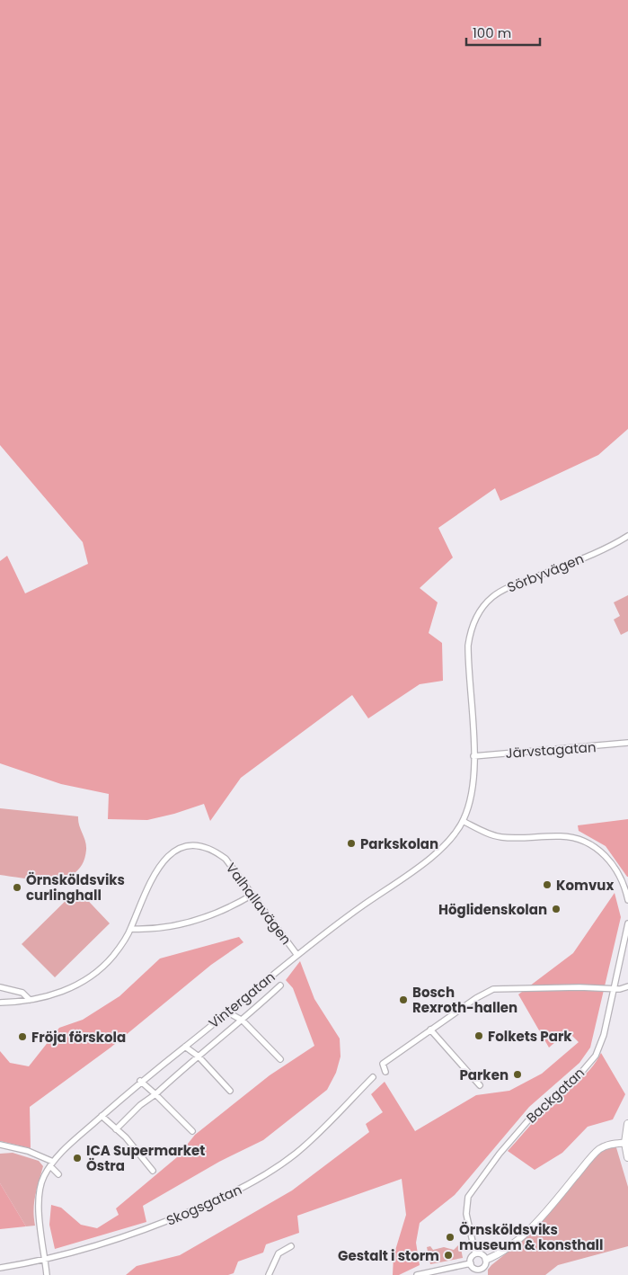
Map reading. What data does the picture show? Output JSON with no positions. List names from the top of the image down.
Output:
{
  "streets": {
    "street": [
      "Sörbyvägen",
      "Järvstagatan",
      "Valhallavägen",
      "Vintergatan",
      "Backgatan",
      "Skogsgatan"
    ]
  },
  "crossings": [
    ["Sörbyvägen", "Järvstagatan"],
    ["Sörbyvägen", "Vintergatan"],
    ["Järvstagatan", "Vintergatan"],
    ["Valhallavägen", "Vintergatan"],
    ["Vintergatan", "Skogsgatan"]
  ],
  "places": [
    "Parkskolan",
    "Komvux",
    "Örnsköldsviks curlinghall",
    "Höglidenskolan",
    "Bosch Rexroth-hallen",
    "Folkets Park",
    "Fröja förskola",
    "Parken",
    "ICA Supermarket Östra",
    "Örnsköldsviks museum & konsthall",
    "Gestalt i storm"
  ],
  "scale_bar": "100 m"
}
